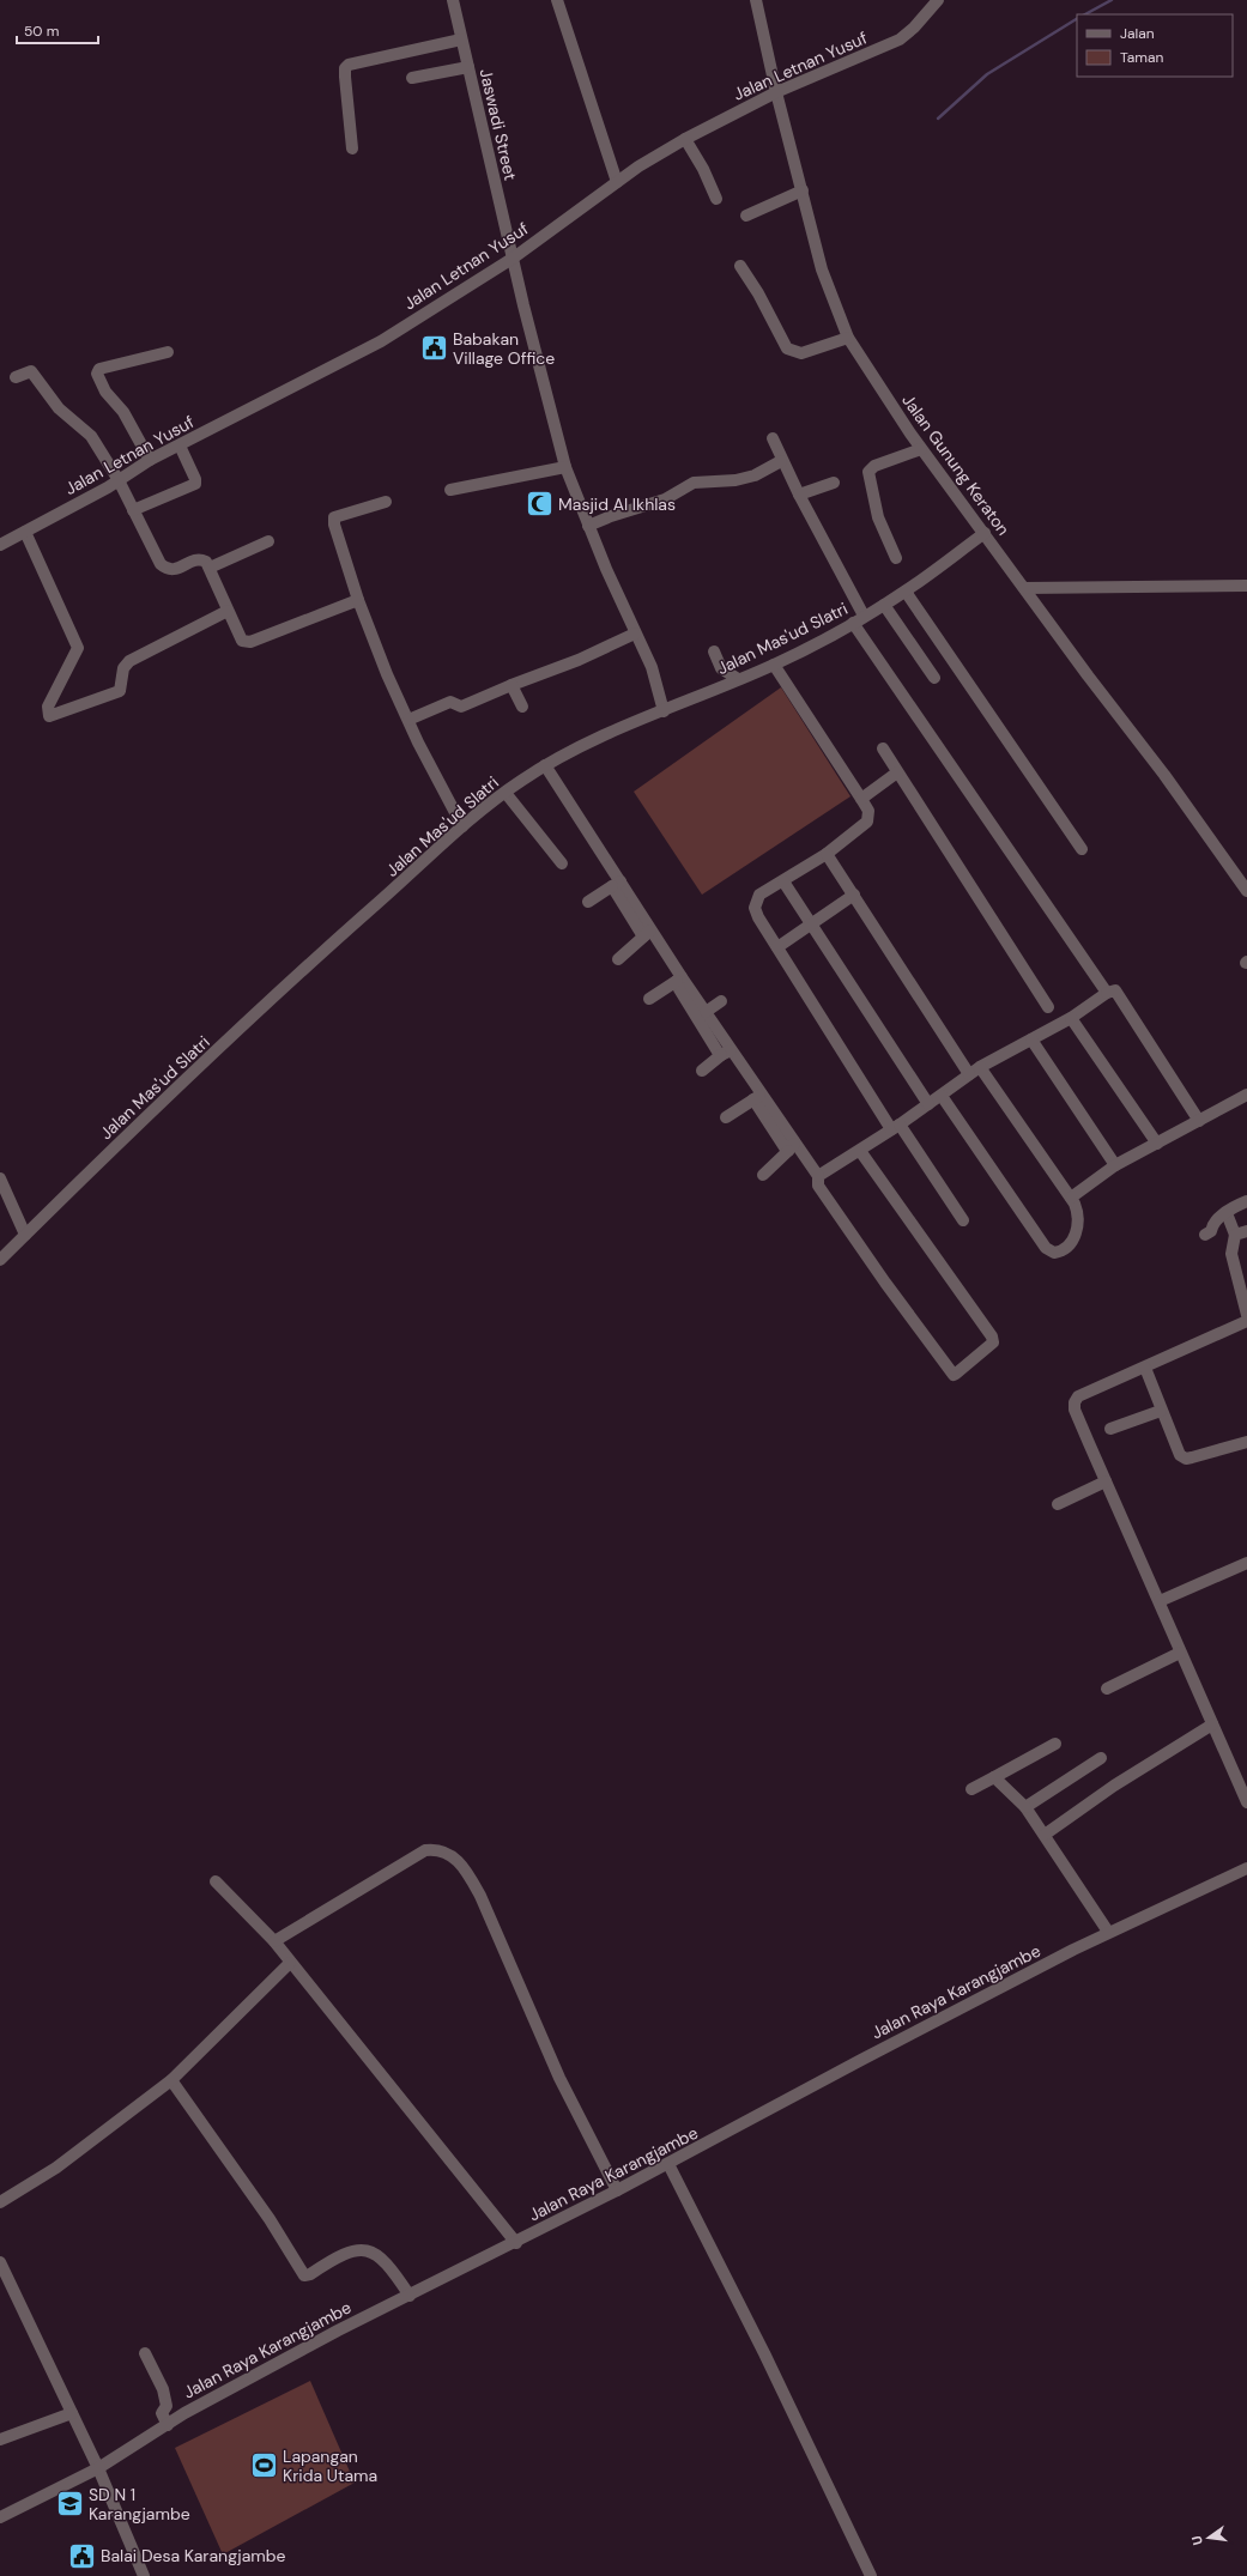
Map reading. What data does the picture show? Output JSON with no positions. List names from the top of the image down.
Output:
{
  "streets": {
    "street": [
      "Jalan Letnan Yusuf",
      "Jaswadi Street",
      "Jalan Gunung Keraton",
      "Jalan Mas'ud Slatri",
      "Jalan Raya Karangjambe"
    ]
  },
  "crossings": [
    ["Jalan Letnan Yusuf", "Jaswadi Street"],
    ["Jalan Letnan Yusuf", "Jalan Gunung Keraton"],
    ["Jaswadi Street", "Jalan Mas'ud Slatri"],
    ["Jalan Gunung Keraton", "Jalan Mas'ud Slatri"]
  ],
  "places": {
    "public building": ["Babakan Village Office", "Balai Desa Karangjambe"],
    "mosque": ["Masjid Al Ikhlas"],
    "sports": ["Lapangan Krida Utama"],
    "school or university": ["SD N 1 Karangjambe"]
  },
  "legend": ["Jalan", "Taman"],
  "scale_bar": "50 m",
  "north": "left"
}
